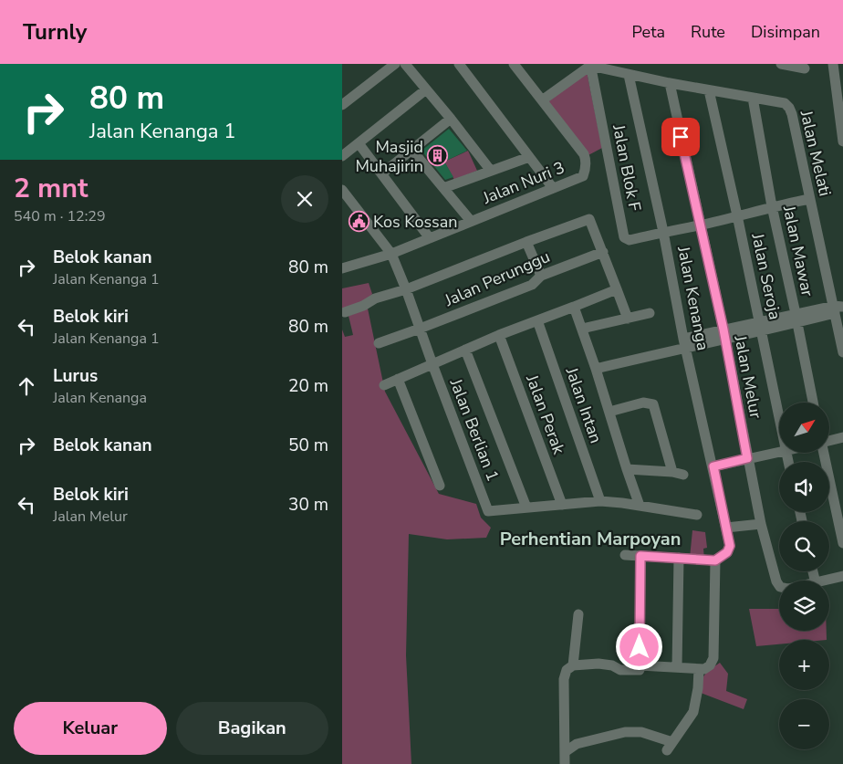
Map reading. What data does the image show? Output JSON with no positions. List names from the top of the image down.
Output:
{
  "streets": {
    "street": [
      "Jalan Melati",
      "Jalan Blok F",
      "Jalan Nuri 3",
      "Jalan Mawar",
      "Jalan Seroja",
      "Jalan Perunggu",
      "Jalan Kenanga",
      "Jalan Melur",
      "Jalan Intan",
      "Jalan Perak",
      "Jalan Berlian 1"
    ]
  },
  "crossings": [
    ["Jalan Melati", "Jalan Blok F"],
    ["Jalan Melati", "Jalan Mawar"],
    ["Jalan Melati", "Jalan Seroja"],
    ["Jalan Melati", "Jalan Kenanga"],
    ["Jalan Melati", "Jalan Melur"],
    ["Jalan Blok F", "Jalan Kenanga"],
    ["Jalan Nuri 3", "Jalan Berlian 1"],
    ["Jalan Perunggu", "Jalan Berlian 1"],
    ["Jalan Intan", "Jalan Berlian 1"],
    ["Jalan Perak", "Jalan Berlian 1"]
  ],
  "districts": ["Perhentian Marpoyan"],
  "places": {
    "building": ["Masjid Muhajirin"],
    "public building": ["Kos Kossan"]
  },
  "north": "top right",
  "page": {
    "header": "Turnly",
    "nav": ["Peta", "Rute", "Disimpan"],
    "turn": ["80 m", "Jalan Kenanga 1"],
    "heading": ["2 mnt", "540 m · 12:29"],
    "list": [
      {
        "name": "Belok kanan",
        "note": "Jalan Kenanga 1",
        "value": "80 m"
      },
      {
        "name": "Belok kiri",
        "note": "Jalan Kenanga 1",
        "value": "80 m"
      },
      {
        "name": "Lurus",
        "note": "Jalan Kenanga",
        "value": "20 m"
      },
      {
        "name": "Belok kanan",
        "value": "50 m"
      },
      {
        "name": "Belok kiri",
        "note": "Jalan Melur",
        "value": "30 m"
      }
    ],
    "map_buttons": ["+", "−"],
    "buttons": ["Keluar", "Bagikan"]
  }
}
